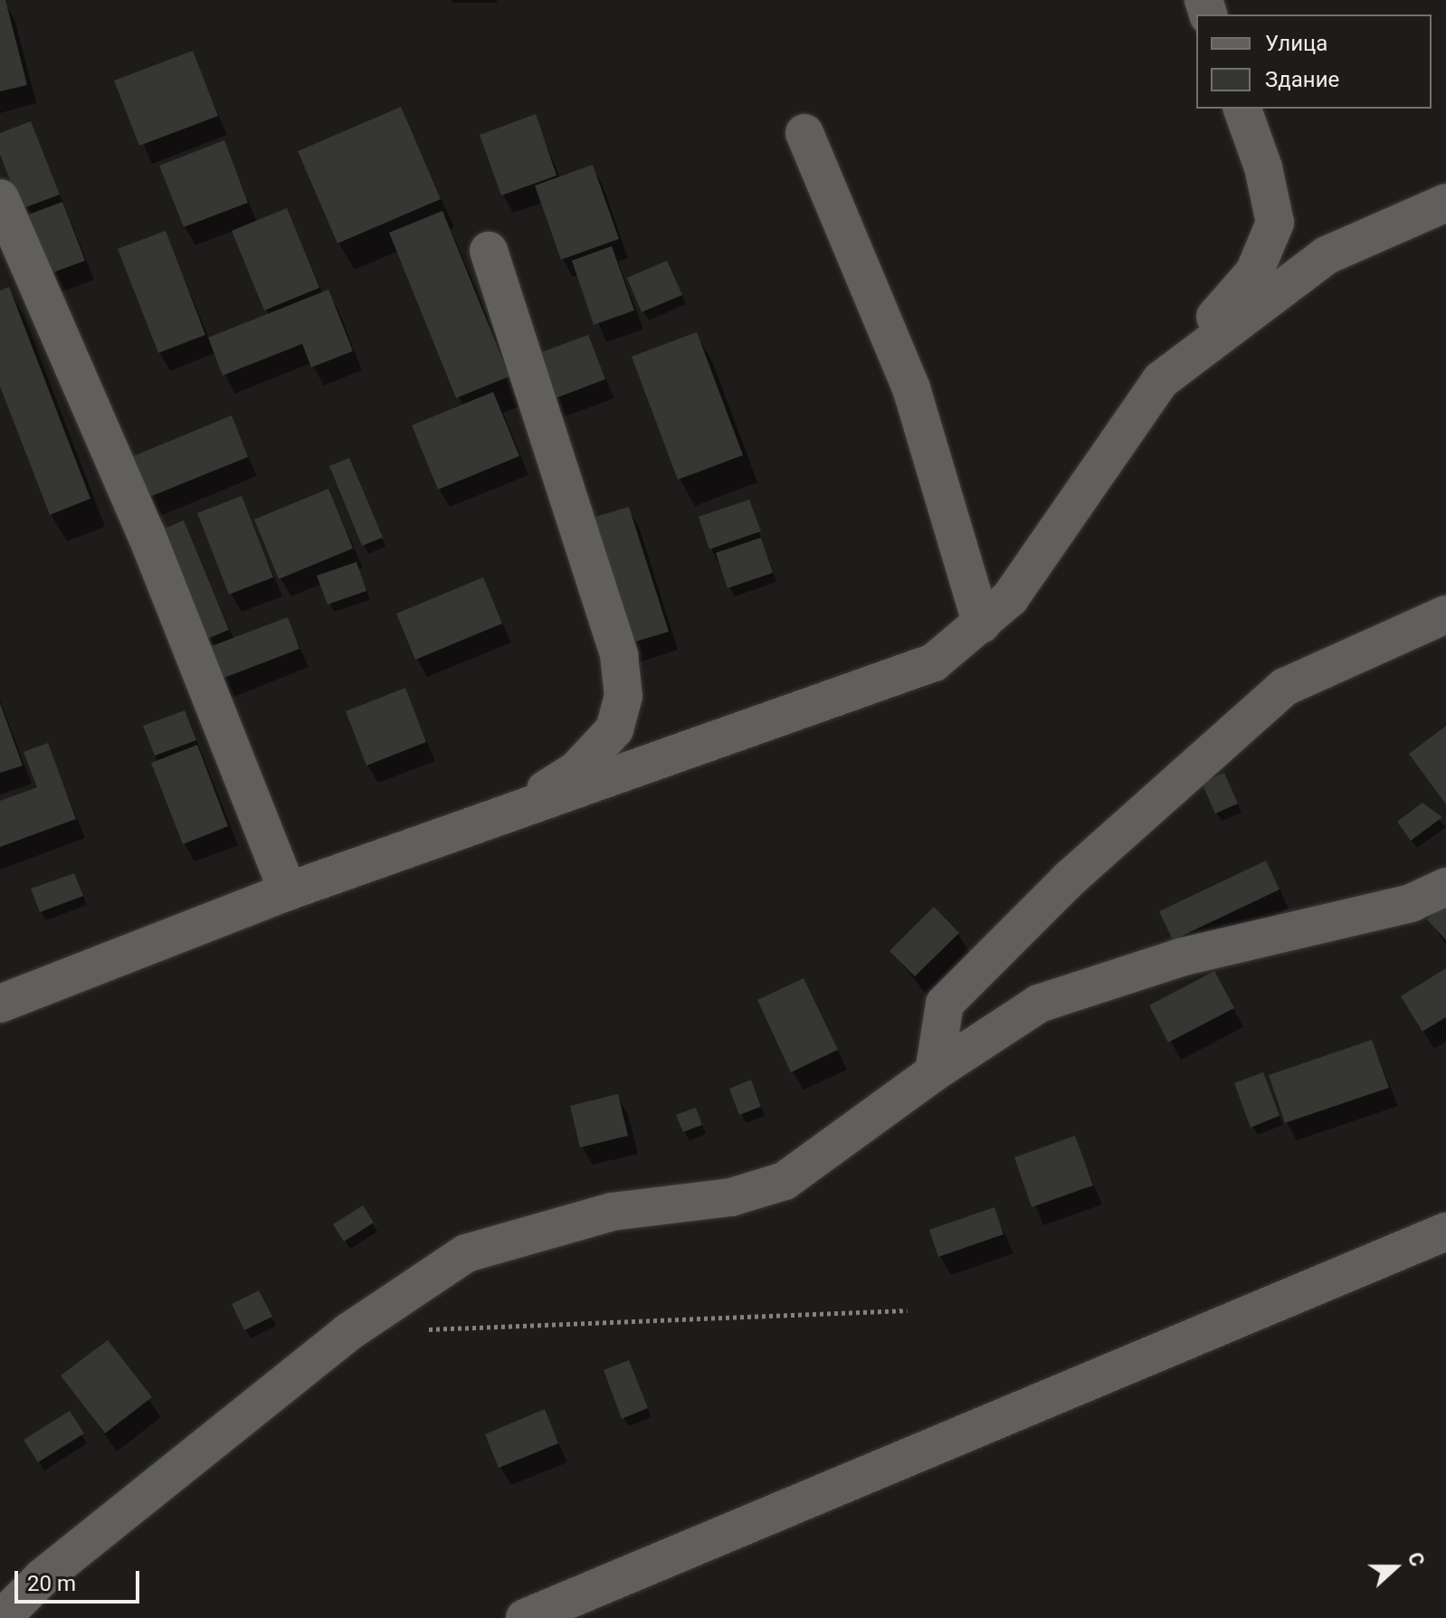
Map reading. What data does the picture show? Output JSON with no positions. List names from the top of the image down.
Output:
{
  "legend": ["Улица", "Здание"],
  "scale_bar": "20 m",
  "north": "right"
}
